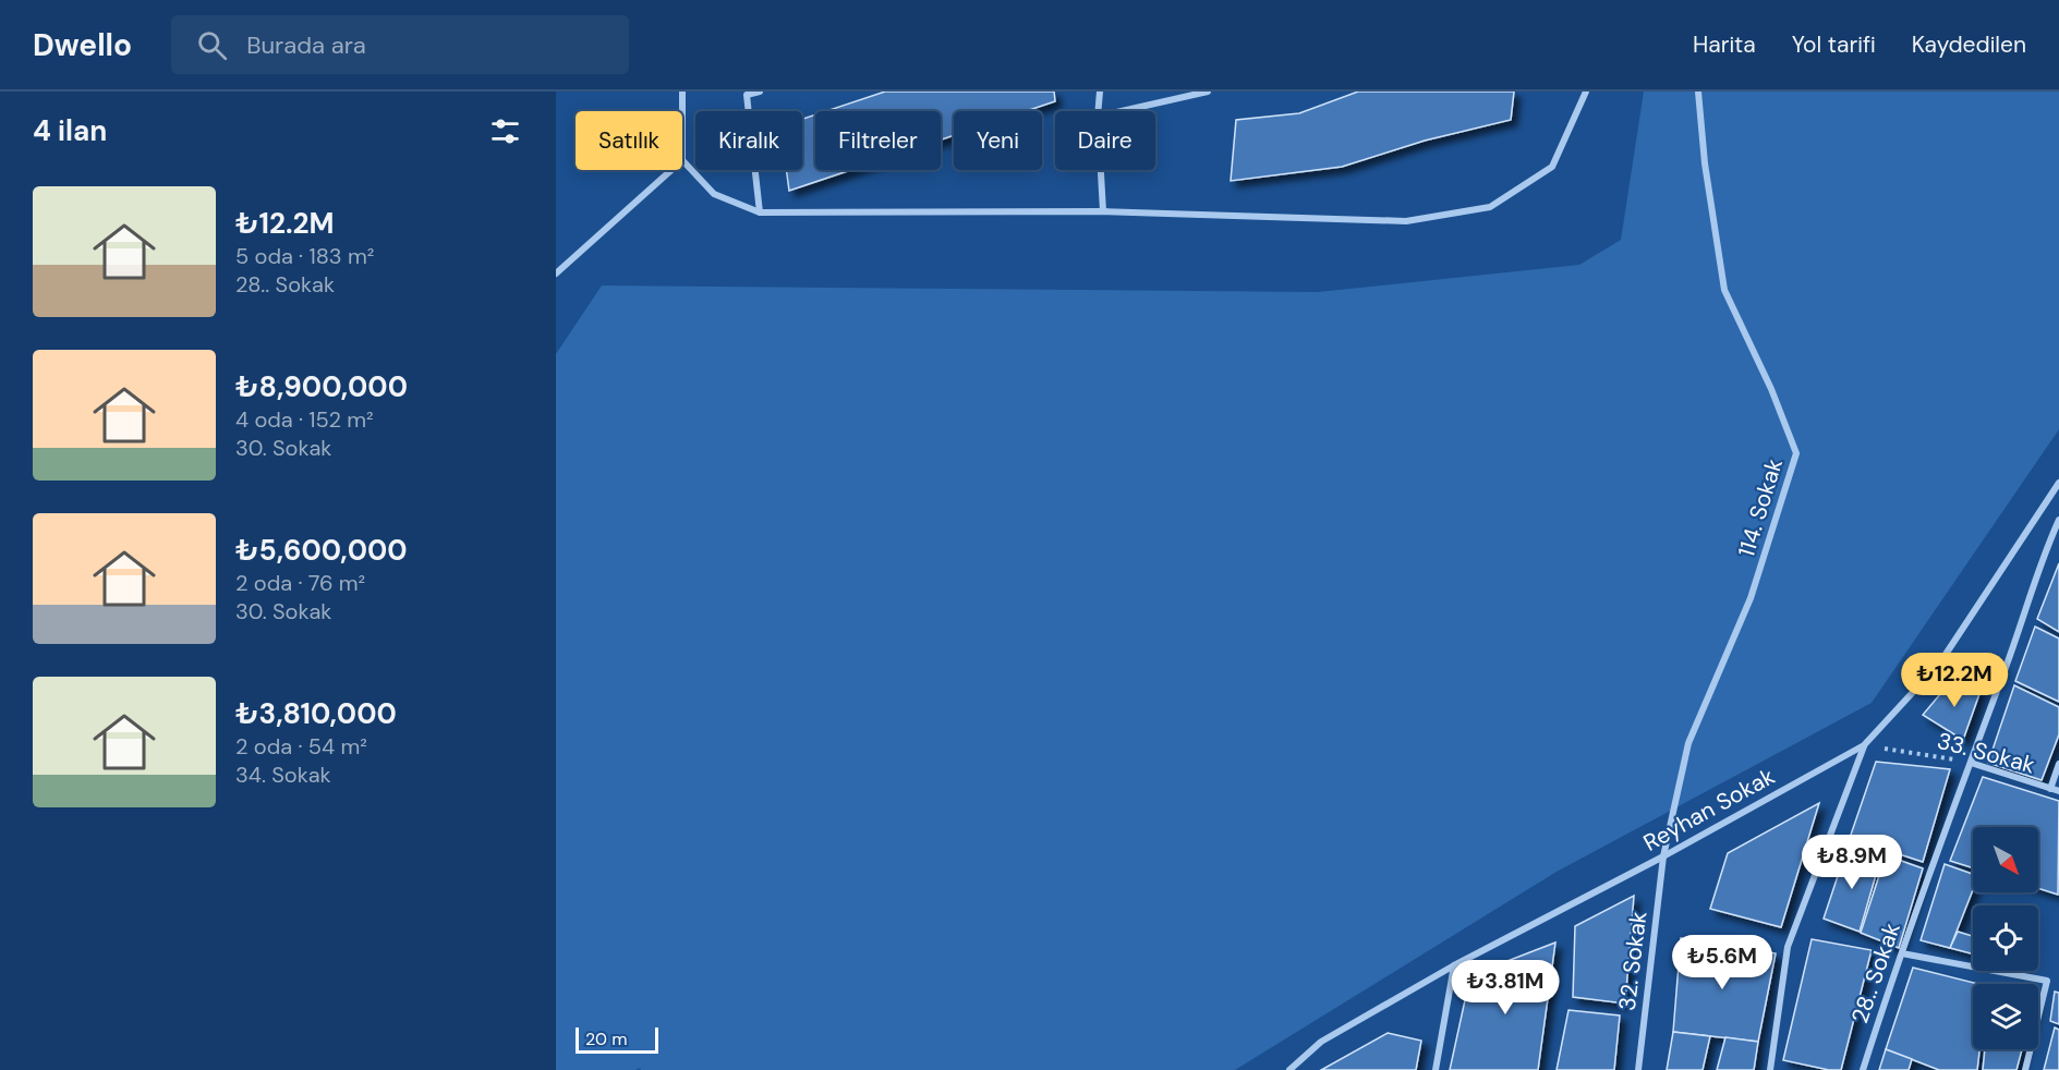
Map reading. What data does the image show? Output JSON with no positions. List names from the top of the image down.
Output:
{
  "streets": {
    "street": [
      "114. Sokak",
      "33. Sokak",
      "Reyhan Sokak",
      "32. Sokak",
      "28.. Sokak"
    ]
  },
  "crossings": [
    ["114. Sokak", "Reyhan Sokak"],
    ["114. Sokak", "32. Sokak"],
    ["33. Sokak", "Reyhan Sokak"],
    ["33. Sokak", "28.. Sokak"],
    ["Reyhan Sokak", "32. Sokak"]
  ],
  "scale_bar": "20 m",
  "north": "bottom right",
  "page": {
    "header": "Dwello",
    "search": "Burada ara",
    "nav": ["Harita", "Yol tarifi", "Kaydedilen"],
    "heading": "4 ilan",
    "chip": [
      "Satılık",
      "Kiralık",
      "Filtreler",
      "Yeni",
      "Daire"
    ],
    "list": [
      {
        "name": "₺12.2M",
        "note": "5 oda · 183 m² · 28.. Sokak"
      },
      {
        "name": "₺8,900,000",
        "note": "4 oda · 152 m² · 30. Sokak"
      },
      {
        "name": "₺5,600,000",
        "note": "2 oda · 76 m² · 30. Sokak"
      },
      {
        "name": "₺3,810,000",
        "note": "2 oda · 54 m² · 34. Sokak"
      }
    ],
    "price": [
      "₺12.2M",
      "₺8.9M",
      "₺5.6M",
      "₺3.81M"
    ],
    "scale": "20 m"
  }
}
